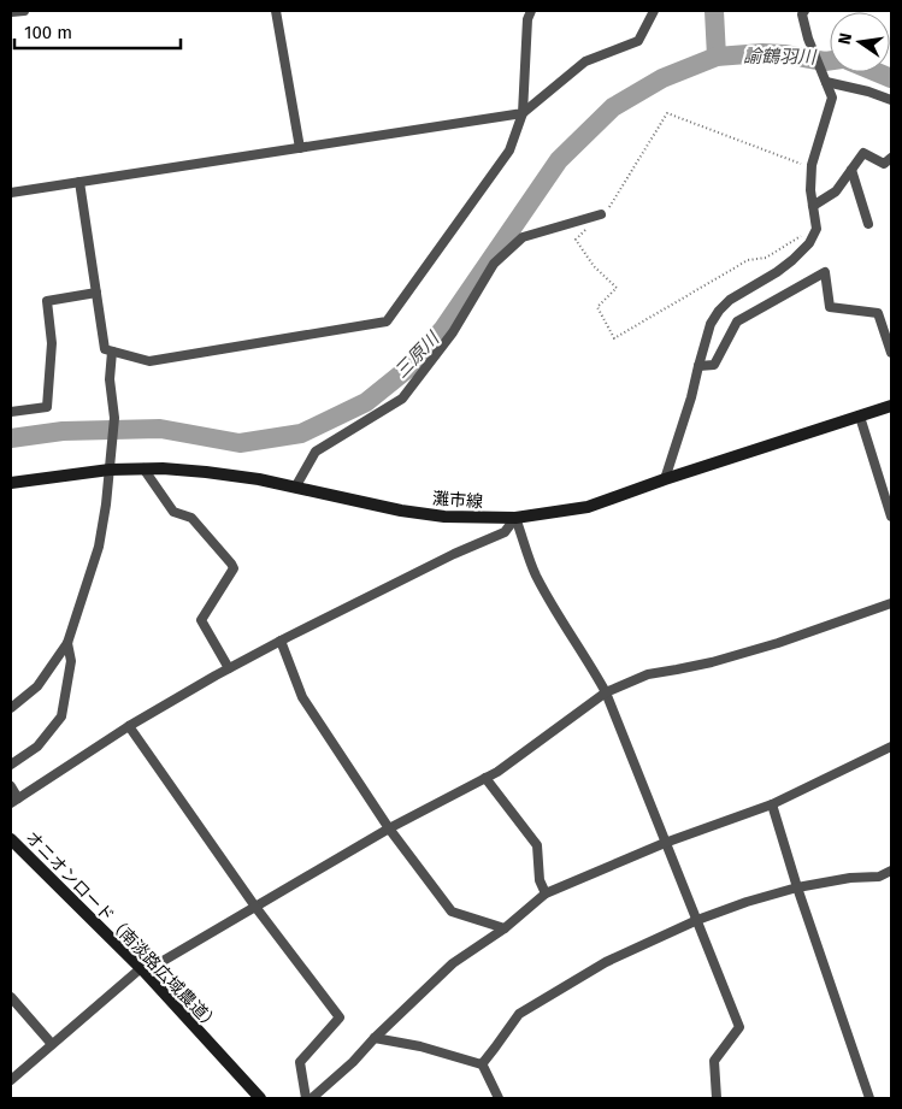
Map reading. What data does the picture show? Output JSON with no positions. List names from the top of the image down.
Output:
{
  "streets": {
    "main road": ["灘市線", "オニオンロード（南淡路広域農道）"]
  },
  "water": ["諭鶴羽川", "三原川"],
  "scale_bar": "100 m",
  "north": "left"
}
